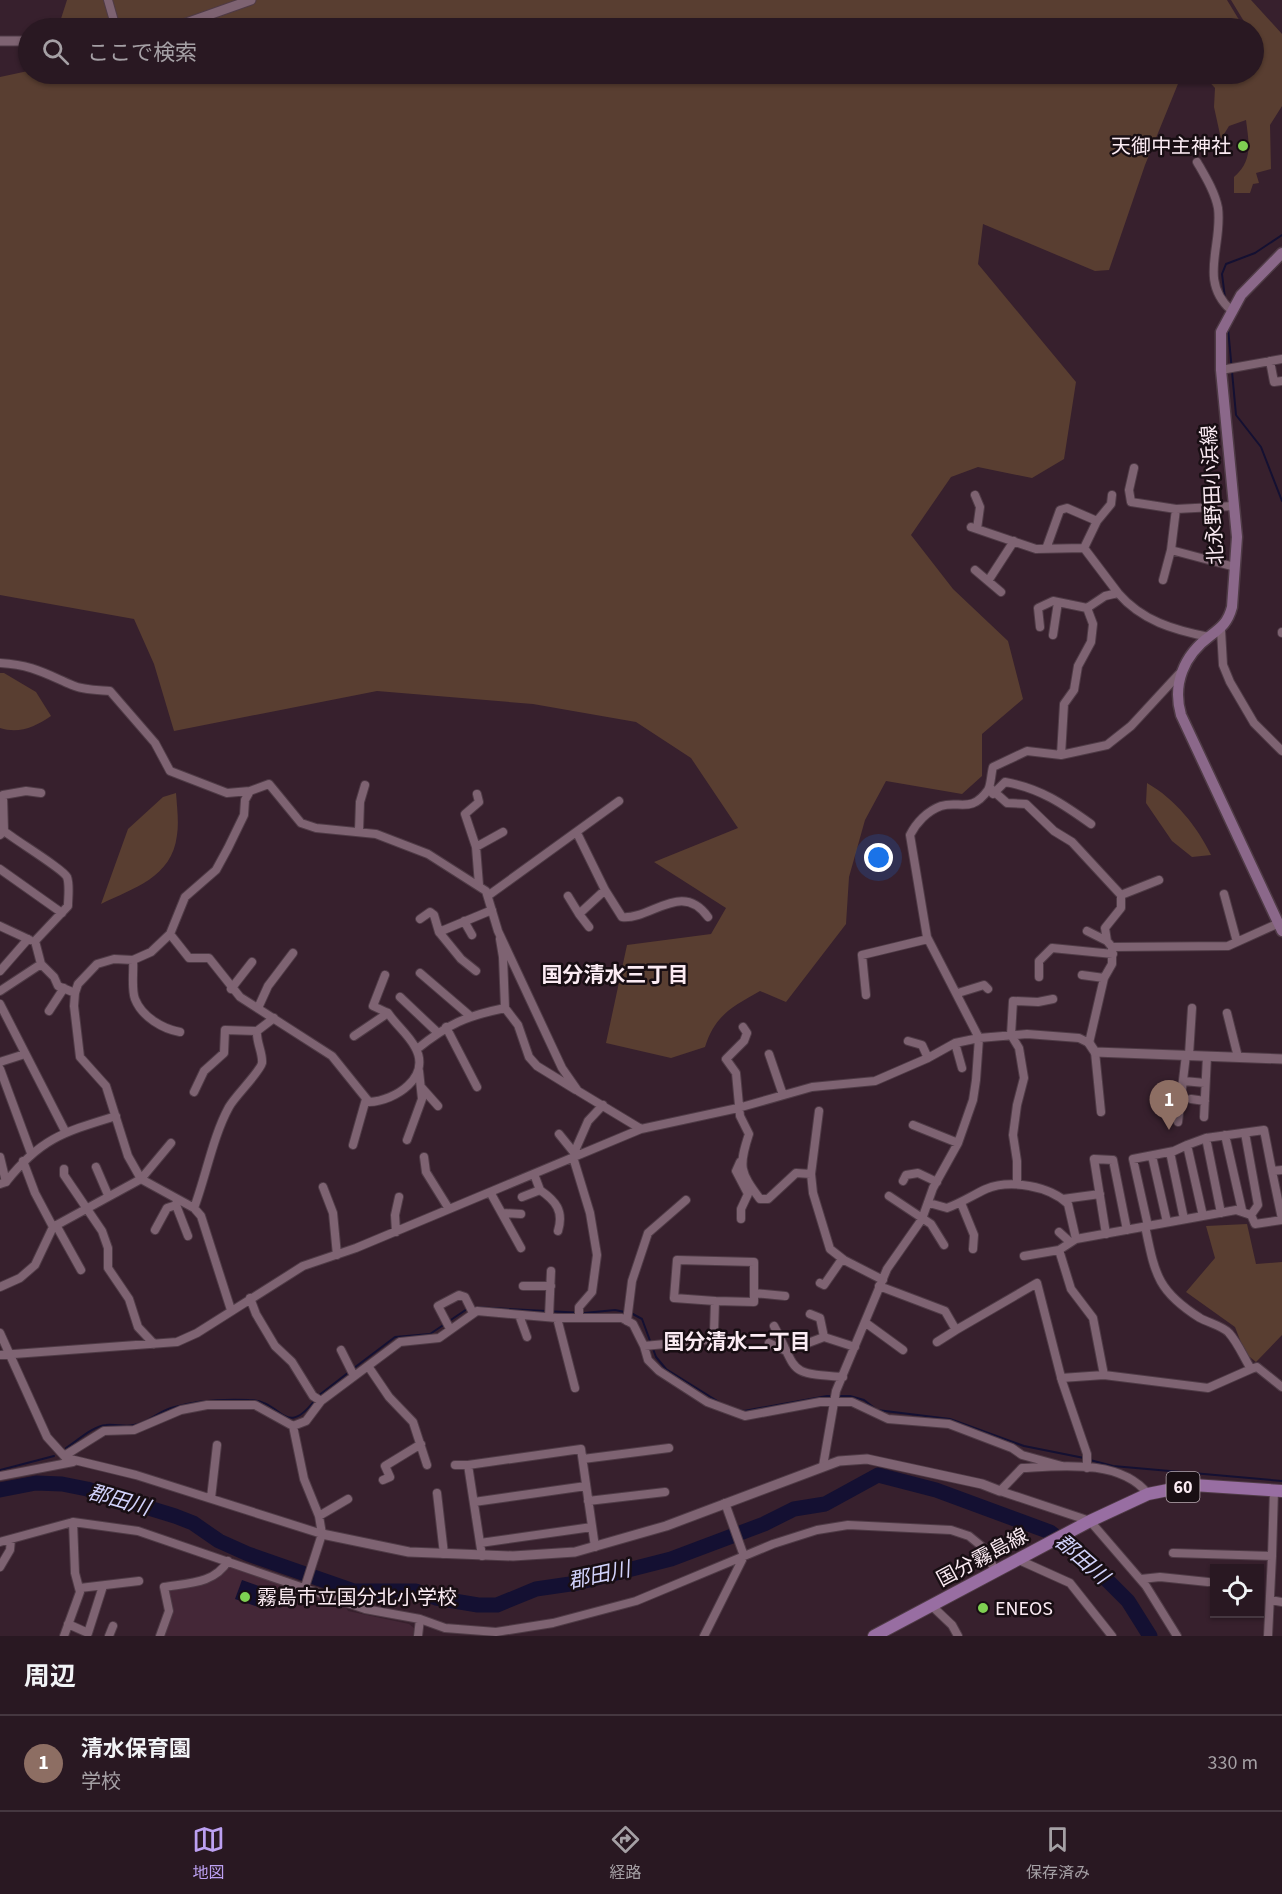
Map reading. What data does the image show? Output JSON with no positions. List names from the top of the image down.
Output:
{
  "streets": {
    "main road": ["北永野田小浜線", "60", "国分霧島線"]
  },
  "districts": ["国分清水三丁目", "国分清水二丁目"],
  "water": ["郡田川"],
  "places": ["天御中主神社", "霧島市立国分北小学校", "ENEOS"],
  "page": {
    "search": "ここで検索",
    "pins": "1",
    "heading": "周辺",
    "list": [
      {
        "mark": "1",
        "name": "清水保育園",
        "note": "学校",
        "value": "330 m"
      }
    ],
    "nav": ["地図", "経路", "保存済み"]
  }
}
